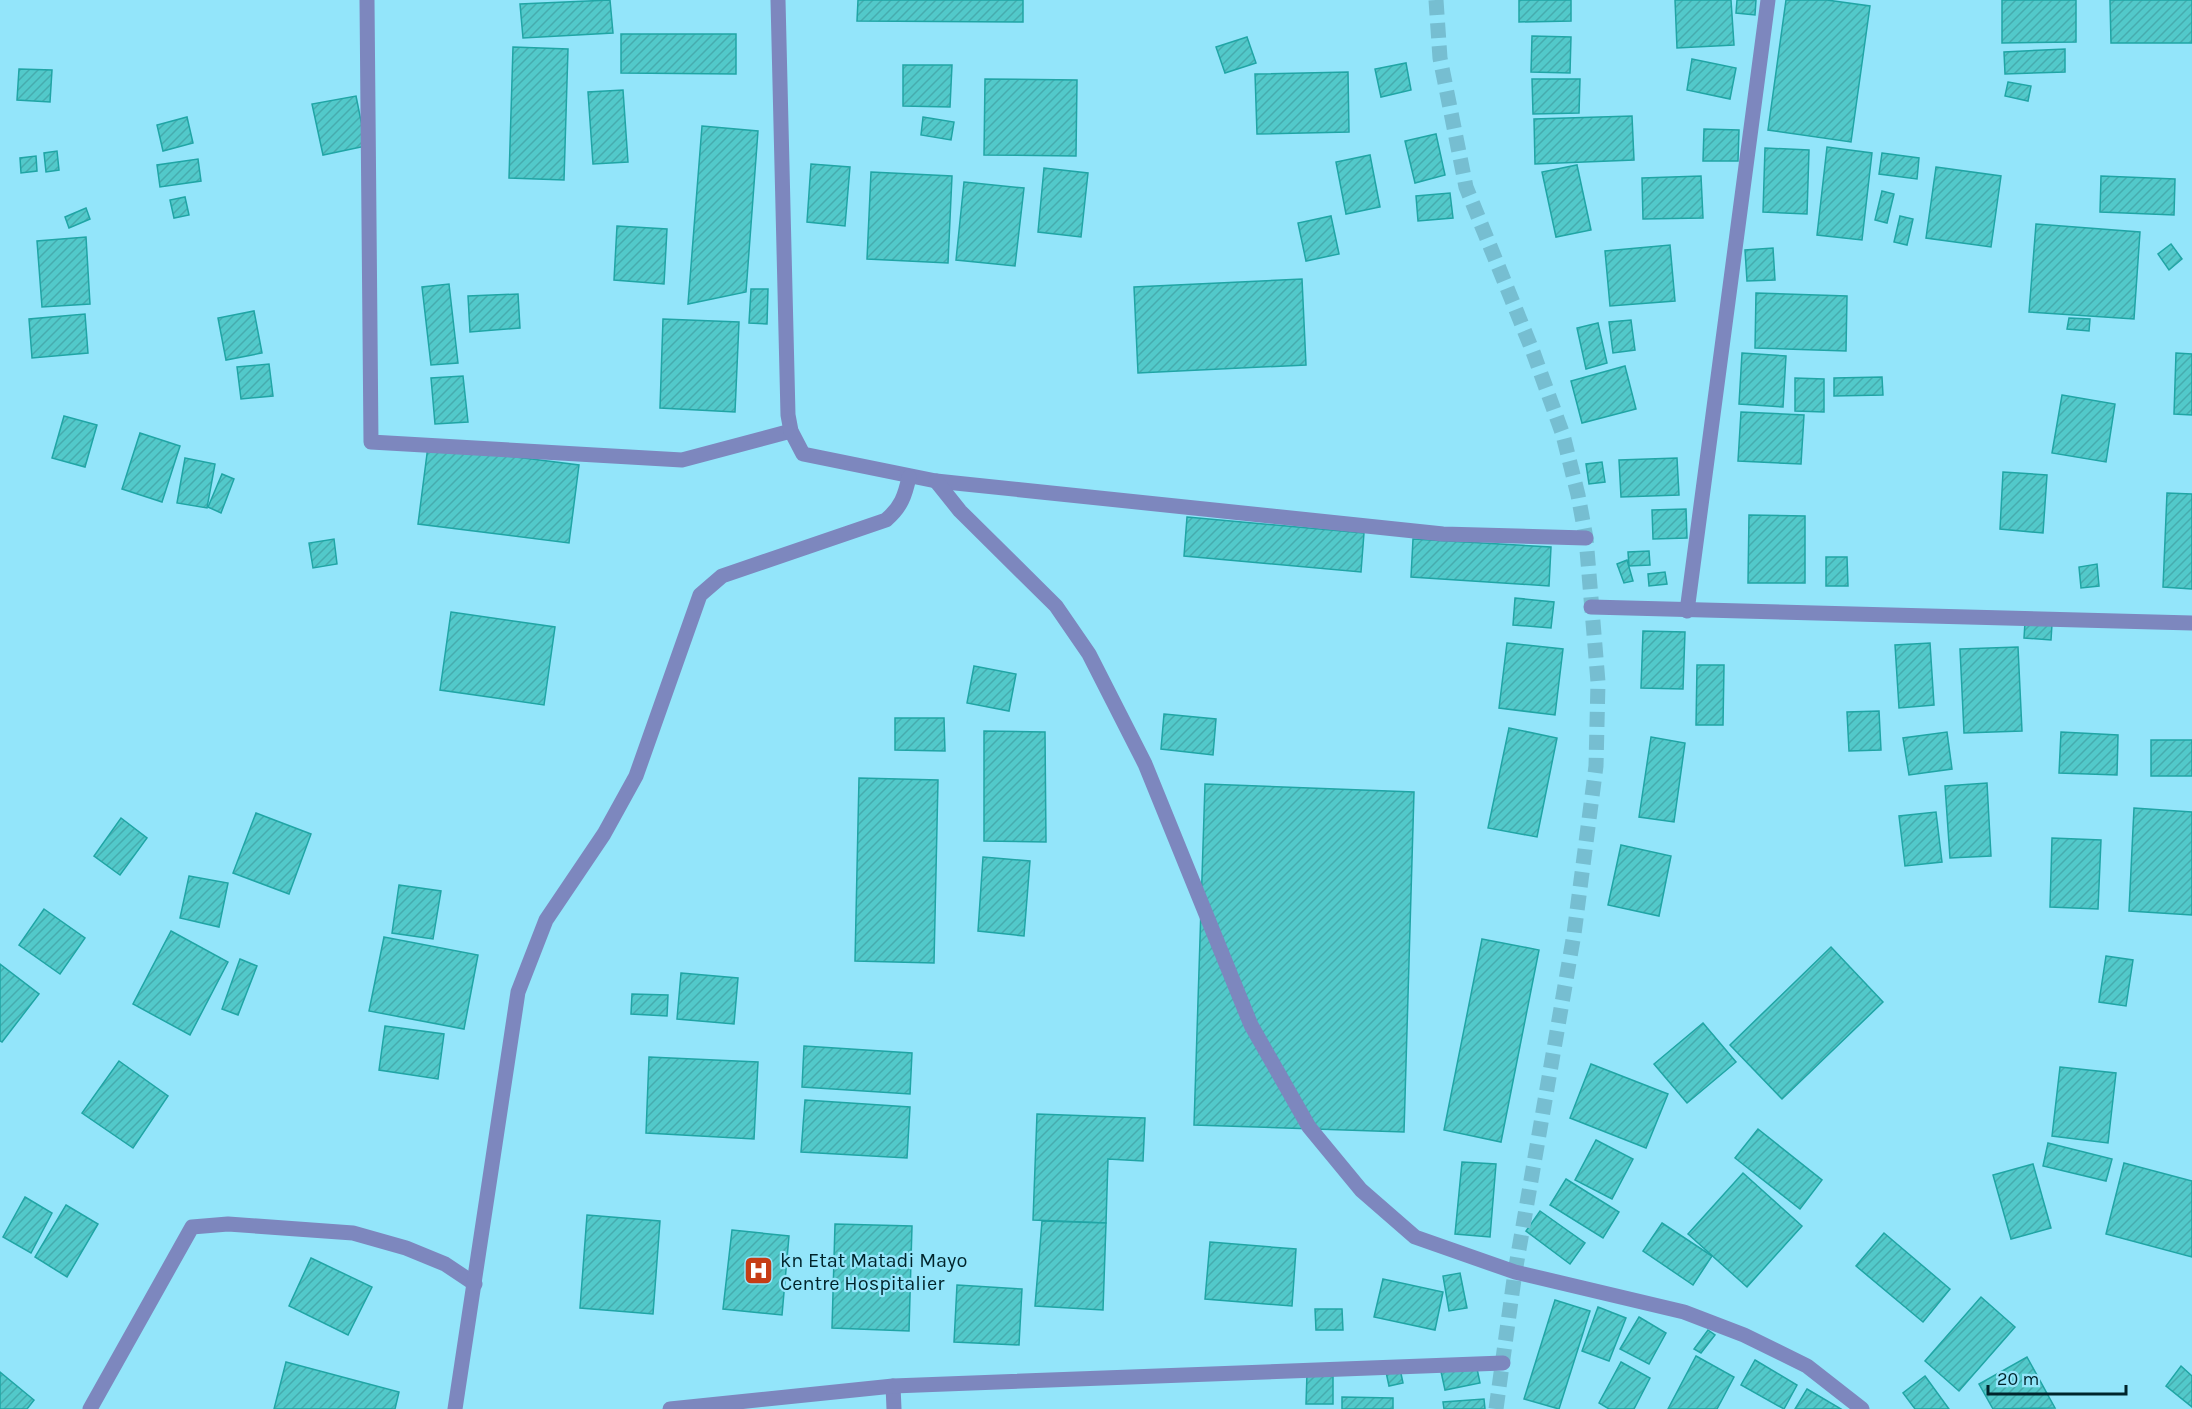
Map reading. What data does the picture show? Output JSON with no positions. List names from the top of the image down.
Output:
{
  "places": {
    "hospital": ["kn Etat Matadi Mayo Centre Hospitalier"]
  },
  "scale_bar": "20 m"
}
